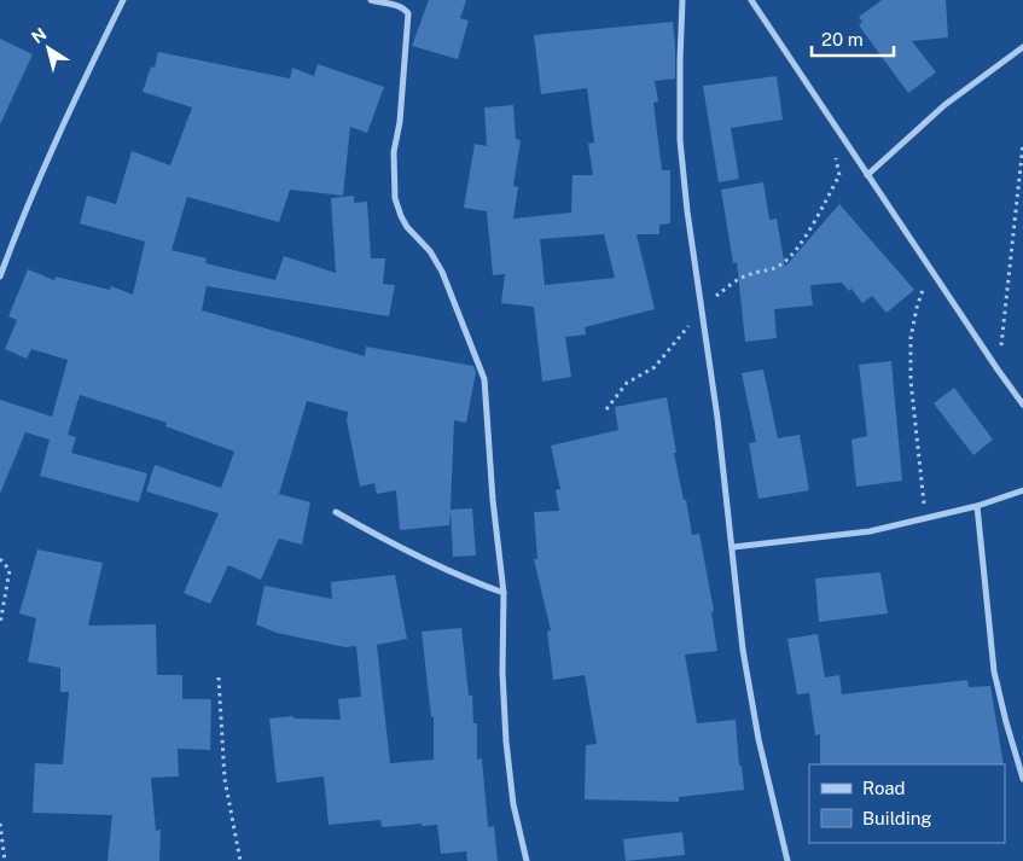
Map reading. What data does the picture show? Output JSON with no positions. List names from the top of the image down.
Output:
{
  "legend": ["Road", "Building"],
  "scale_bar": "20 m",
  "north": "top left"
}
